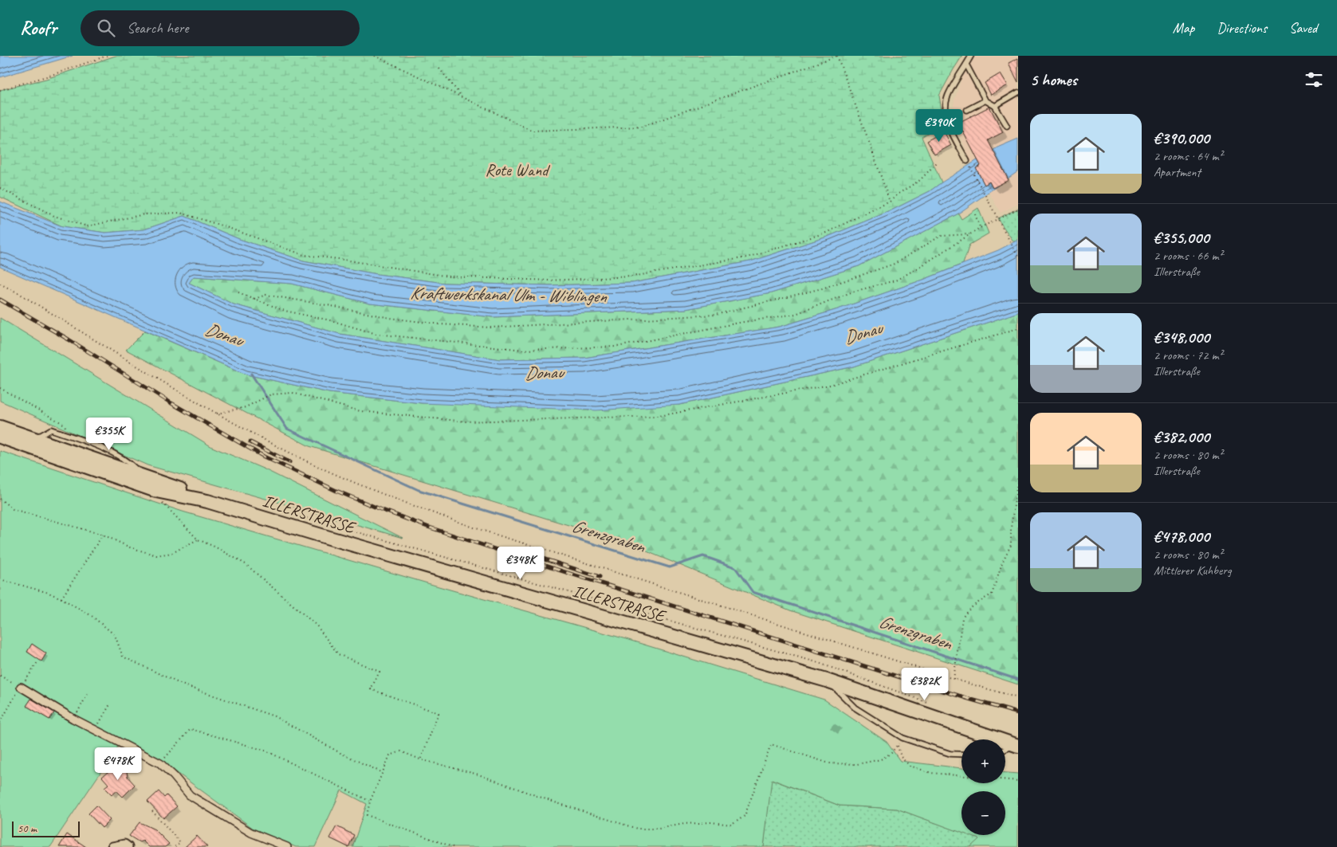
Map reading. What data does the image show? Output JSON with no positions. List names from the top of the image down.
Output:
{
  "streets": {
    "main road": ["ILLERSTRASSE"]
  },
  "water": ["Kraftwerkskanal Ulm - Wiblingen", "Donau", "Grenzgraben"],
  "parks": ["Rote Wand"],
  "scale_bar": "50 m",
  "page": {
    "header": "Roofr",
    "search": "Search here",
    "nav": ["Map", "Directions", "Saved"],
    "heading": "5 homes",
    "list": [
      {
        "name": "€390,000",
        "note": "2 rooms · 64 m² · Apartment"
      },
      {
        "name": "€355,000",
        "note": "2 rooms · 66 m² · Illerstraße"
      },
      {
        "name": "€348,000",
        "note": "2 rooms · 72 m² · Illerstraße"
      },
      {
        "name": "€382,000",
        "note": "2 rooms · 80 m² · Illerstraße"
      },
      {
        "name": "€478,000",
        "note": "2 rooms · 80 m² · Mittlerer Kuhberg"
      }
    ],
    "price": [
      "€390K",
      "€355K",
      "€348K",
      "€382K",
      "€478K"
    ],
    "map_buttons": ["+", "−"],
    "scale": "50 m"
  }
}
